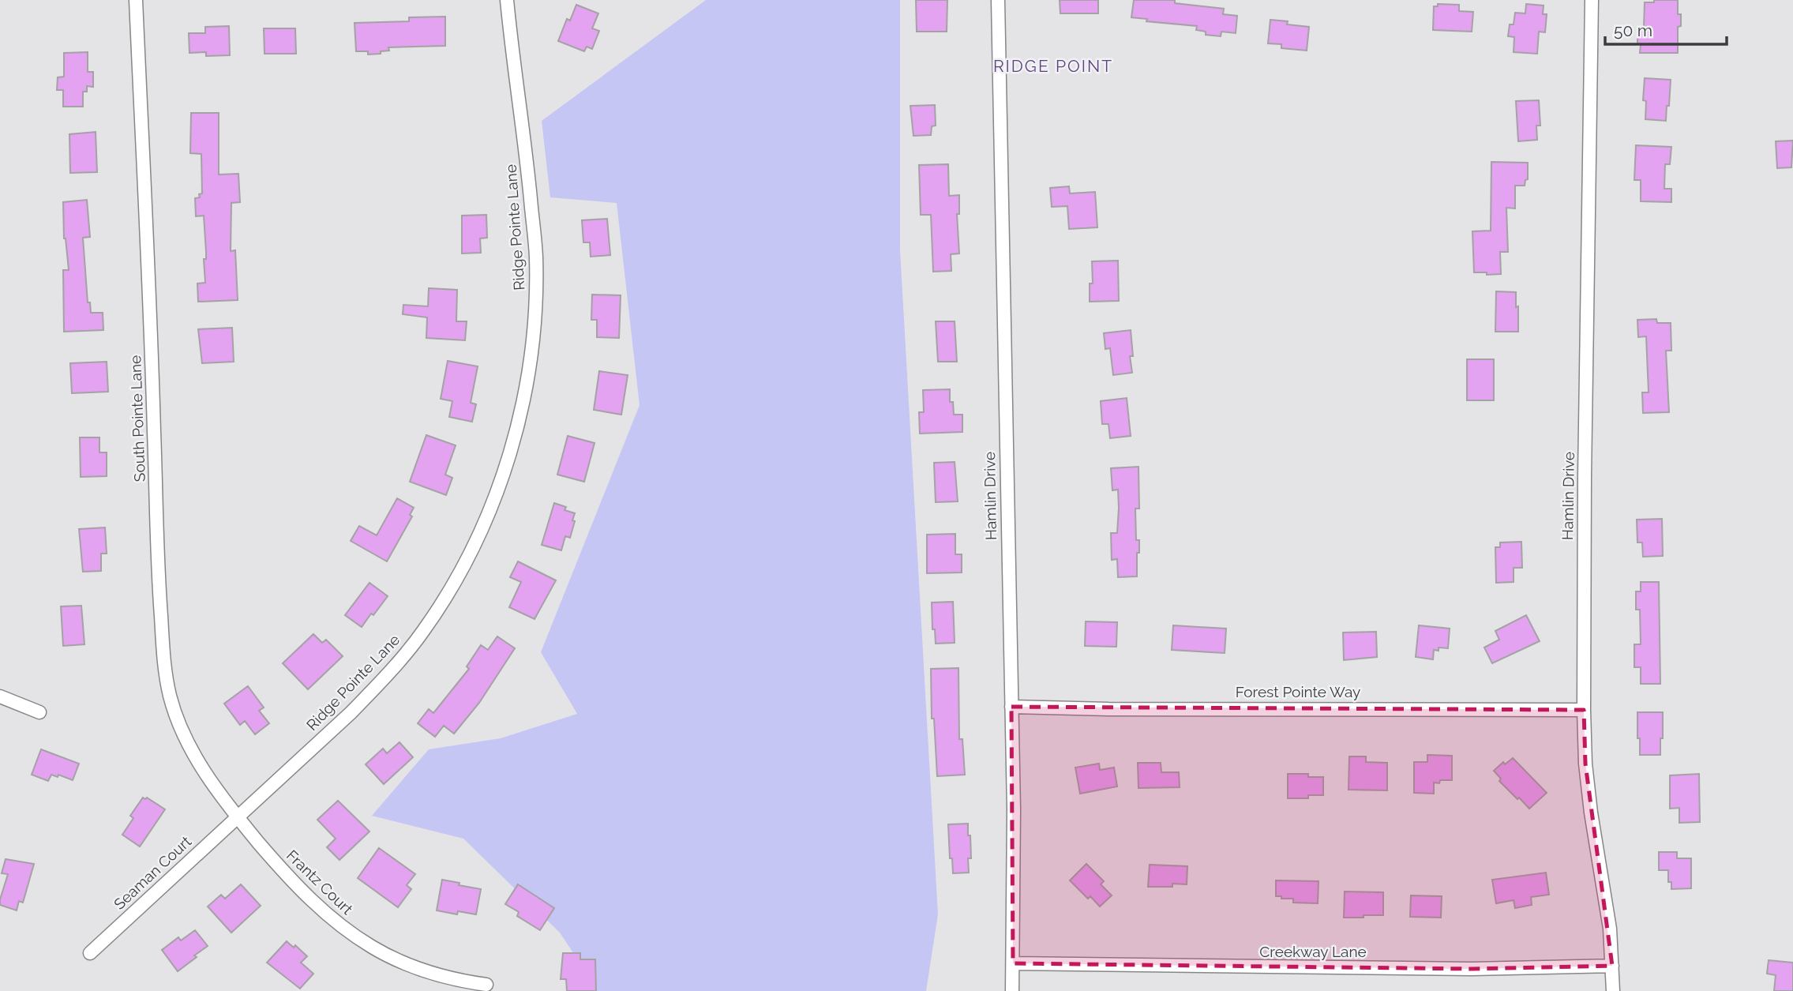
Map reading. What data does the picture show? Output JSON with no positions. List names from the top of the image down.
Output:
{
  "streets": {
    "street": [
      "Ridge Pointe Lane",
      "South Pointe Lane",
      "Hamlin Drive",
      "Forest Pointe Way",
      "Seaman Court",
      "Frantz Court",
      "Creekway Lane"
    ]
  },
  "crossings": [
    ["Ridge Pointe Lane", "South Pointe Lane"],
    ["Ridge Pointe Lane", "Seaman Court"],
    ["Ridge Pointe Lane", "Frantz Court"],
    ["South Pointe Lane", "Seaman Court"],
    ["South Pointe Lane", "Frantz Court"],
    ["Hamlin Drive", "Forest Pointe Way"],
    ["Hamlin Drive", "Creekway Lane"],
    ["Seaman Court", "Frantz Court"]
  ],
  "districts": ["RIDGE POINT"],
  "scale_bar": "50 m"
}
